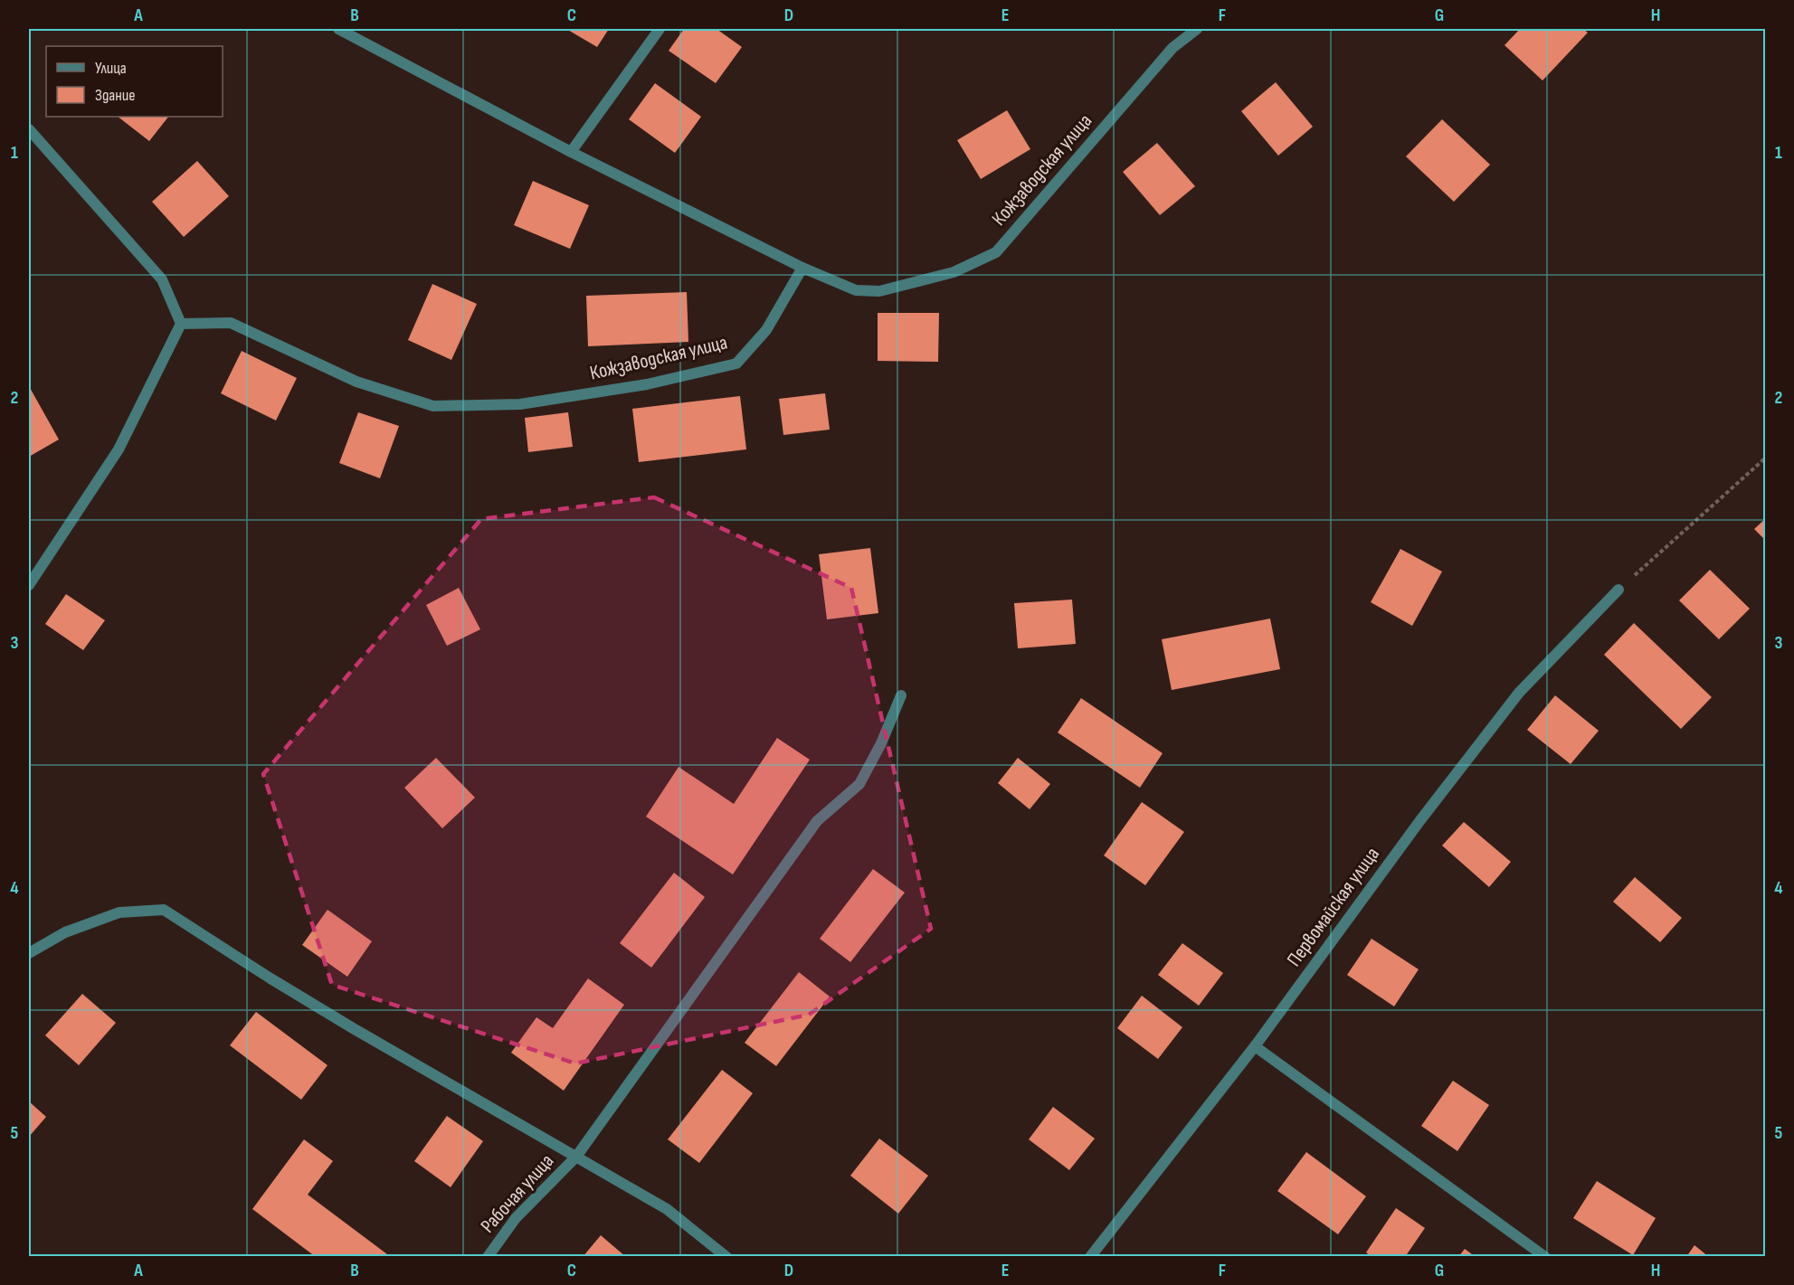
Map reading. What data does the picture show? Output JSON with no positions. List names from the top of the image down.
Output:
{
  "streets": {
    "street": ["Кожзаводская улица", "Первомайская улица", "Рабочая улица"]
  },
  "legend": ["Улица", "Здание"],
  "grid": {
    "columns": [
      "A",
      "B",
      "C",
      "D",
      "E",
      "F",
      "G",
      "H"
    ],
    "rows": [
      "1",
      "2",
      "3",
      "4",
      "5"
    ]
  }
}
